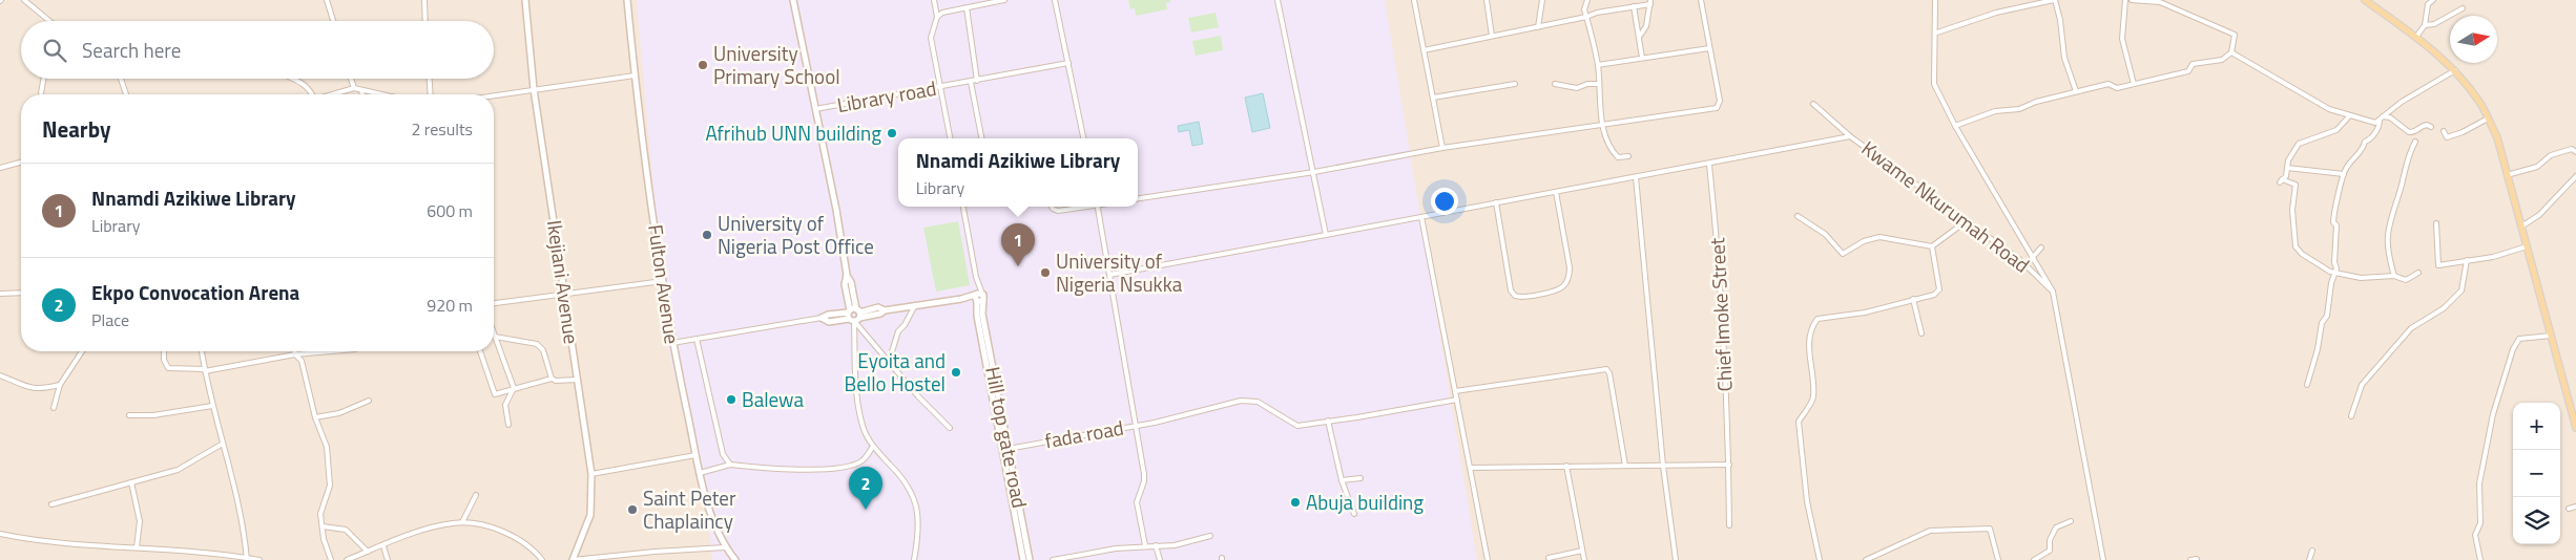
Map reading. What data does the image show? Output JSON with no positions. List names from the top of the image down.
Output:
{
  "streets": {
    "street": [
      "Library road",
      "Kwame Nkurumah Road",
      "Ikejiani Avenue",
      "Fulton Avenue",
      "Chief Imoke Street",
      "fada road",
      "Hill top gate road"
    ]
  },
  "crossings": [
    ["Kwame Nkurumah Road", "Chief Imoke Street"],
    ["fada road", "Hill top gate road"]
  ],
  "places": [
    "University Primary School",
    "Afrihub UNN building",
    "University of Nigeria Post Office",
    "University of Nigeria Nsukka",
    "Eyoita and Bello Hostel",
    "Balewa",
    "Abuja building",
    "Saint Peter Chaplaincy"
  ],
  "north": "right",
  "page": {
    "search": "Search here",
    "heading": ["Nearby", "2 results"],
    "popup": ["Nnamdi Azikiwe Library", "Library"],
    "list": [
      {
        "mark": "1",
        "name": "Nnamdi Azikiwe Library",
        "note": "Library",
        "value": "600 m"
      },
      {
        "mark": "2",
        "name": "Ekpo Convocation Arena",
        "note": "Place",
        "value": "920 m"
      }
    ],
    "pins": ["1", "2"],
    "map_buttons": ["+", "−"]
  }
}
